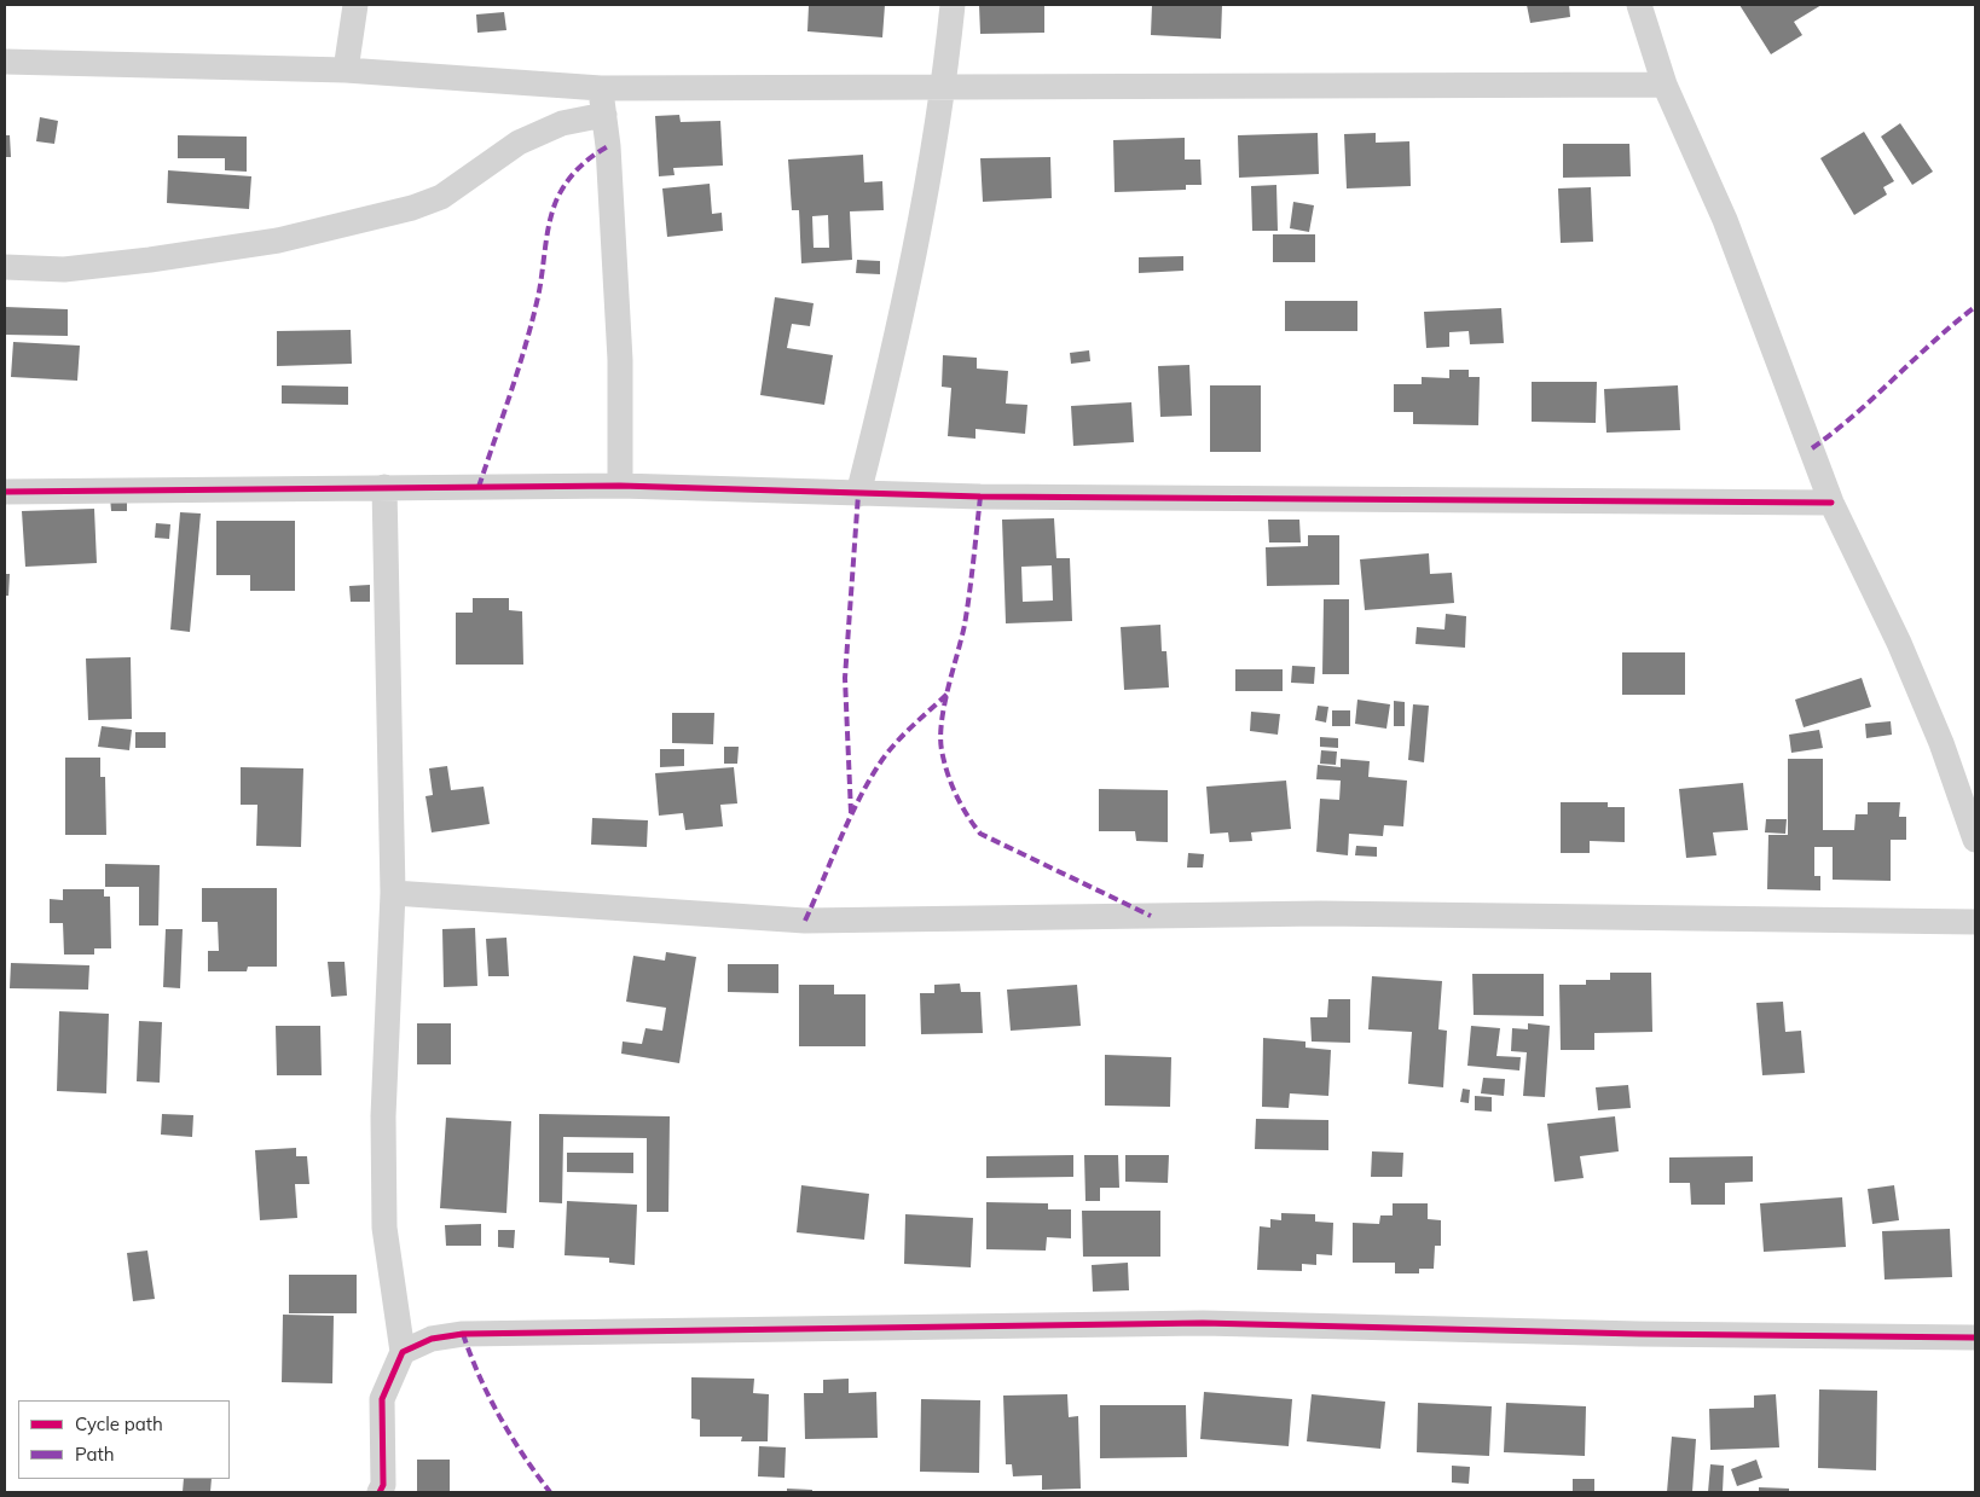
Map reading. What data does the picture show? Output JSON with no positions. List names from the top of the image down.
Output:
{
  "legend": ["Cycle path", "Path"]
}
